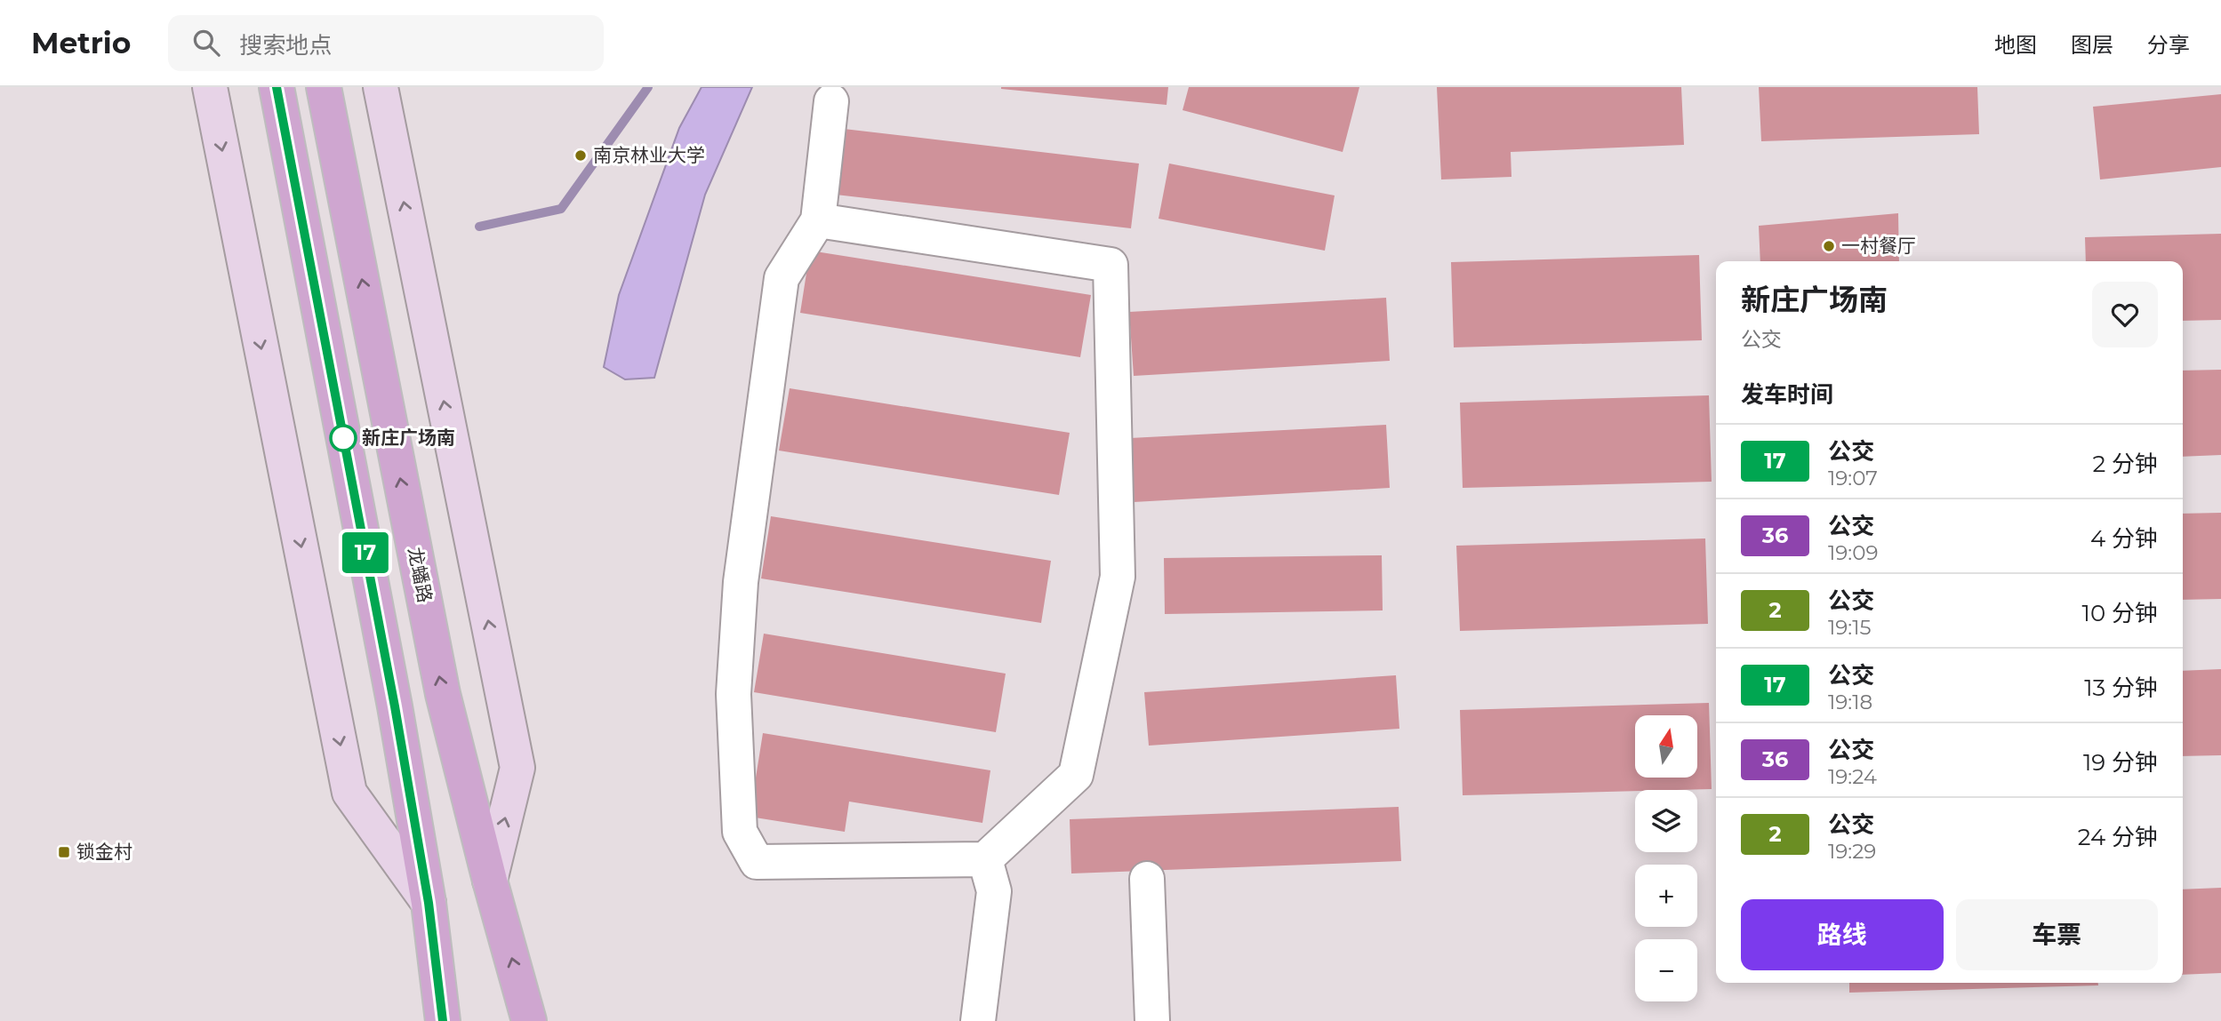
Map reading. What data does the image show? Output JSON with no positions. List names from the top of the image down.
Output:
{
  "streets": {
    "main road": ["龙蟠路"]
  },
  "places": {
    "other": ["南京林业大学", "一村餐厅", "新庄广场南"],
    "transit": ["锁金村"]
  },
  "lines": ["bus line 17"],
  "north": "top",
  "page": {
    "header": "Metrio",
    "search": "搜索地点",
    "nav": ["地图", "图层", "分享"],
    "on_map": "17",
    "heading": [
      ["新庄广场南", "公交"],
      "发车时间"
    ],
    "list": [
      {
        "mark": "17",
        "name": "公交",
        "note": "19:07",
        "value": "2 分钟"
      },
      {
        "mark": "36",
        "name": "公交",
        "note": "19:09",
        "value": "4 分钟"
      },
      {
        "mark": "2",
        "name": "公交",
        "note": "19:15",
        "value": "10 分钟"
      },
      {
        "mark": "17",
        "name": "公交",
        "note": "19:18",
        "value": "13 分钟"
      },
      {
        "mark": "36",
        "name": "公交",
        "note": "19:24",
        "value": "19 分钟"
      },
      {
        "mark": "2",
        "name": "公交",
        "note": "19:29",
        "value": "24 分钟"
      }
    ],
    "map_buttons": ["+", "−"],
    "buttons": ["路线", "车票"]
  }
}
